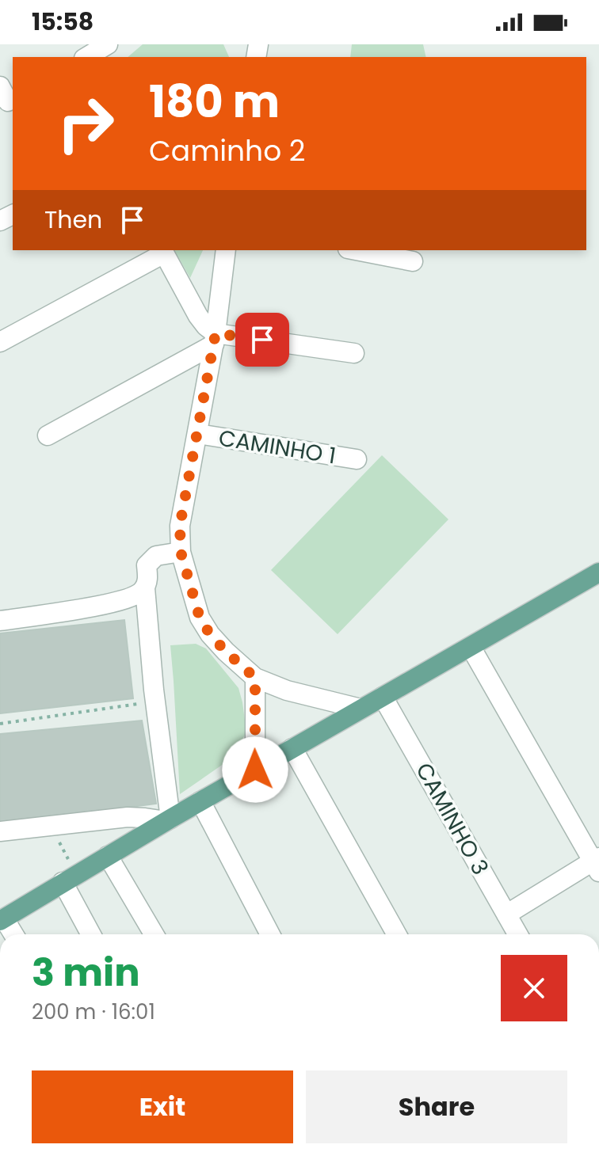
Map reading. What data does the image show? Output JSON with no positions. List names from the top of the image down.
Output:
{
  "streets": {
    "street": ["CAMINHO 1", "CAMINHO 3"]
  },
  "page": {
    "status": "15:58",
    "turn": ["180 m", "Caminho 2"],
    "then": "Then",
    "heading": ["3 min", "200 m · 16:01"],
    "buttons": ["Exit", "Share"]
  }
}
